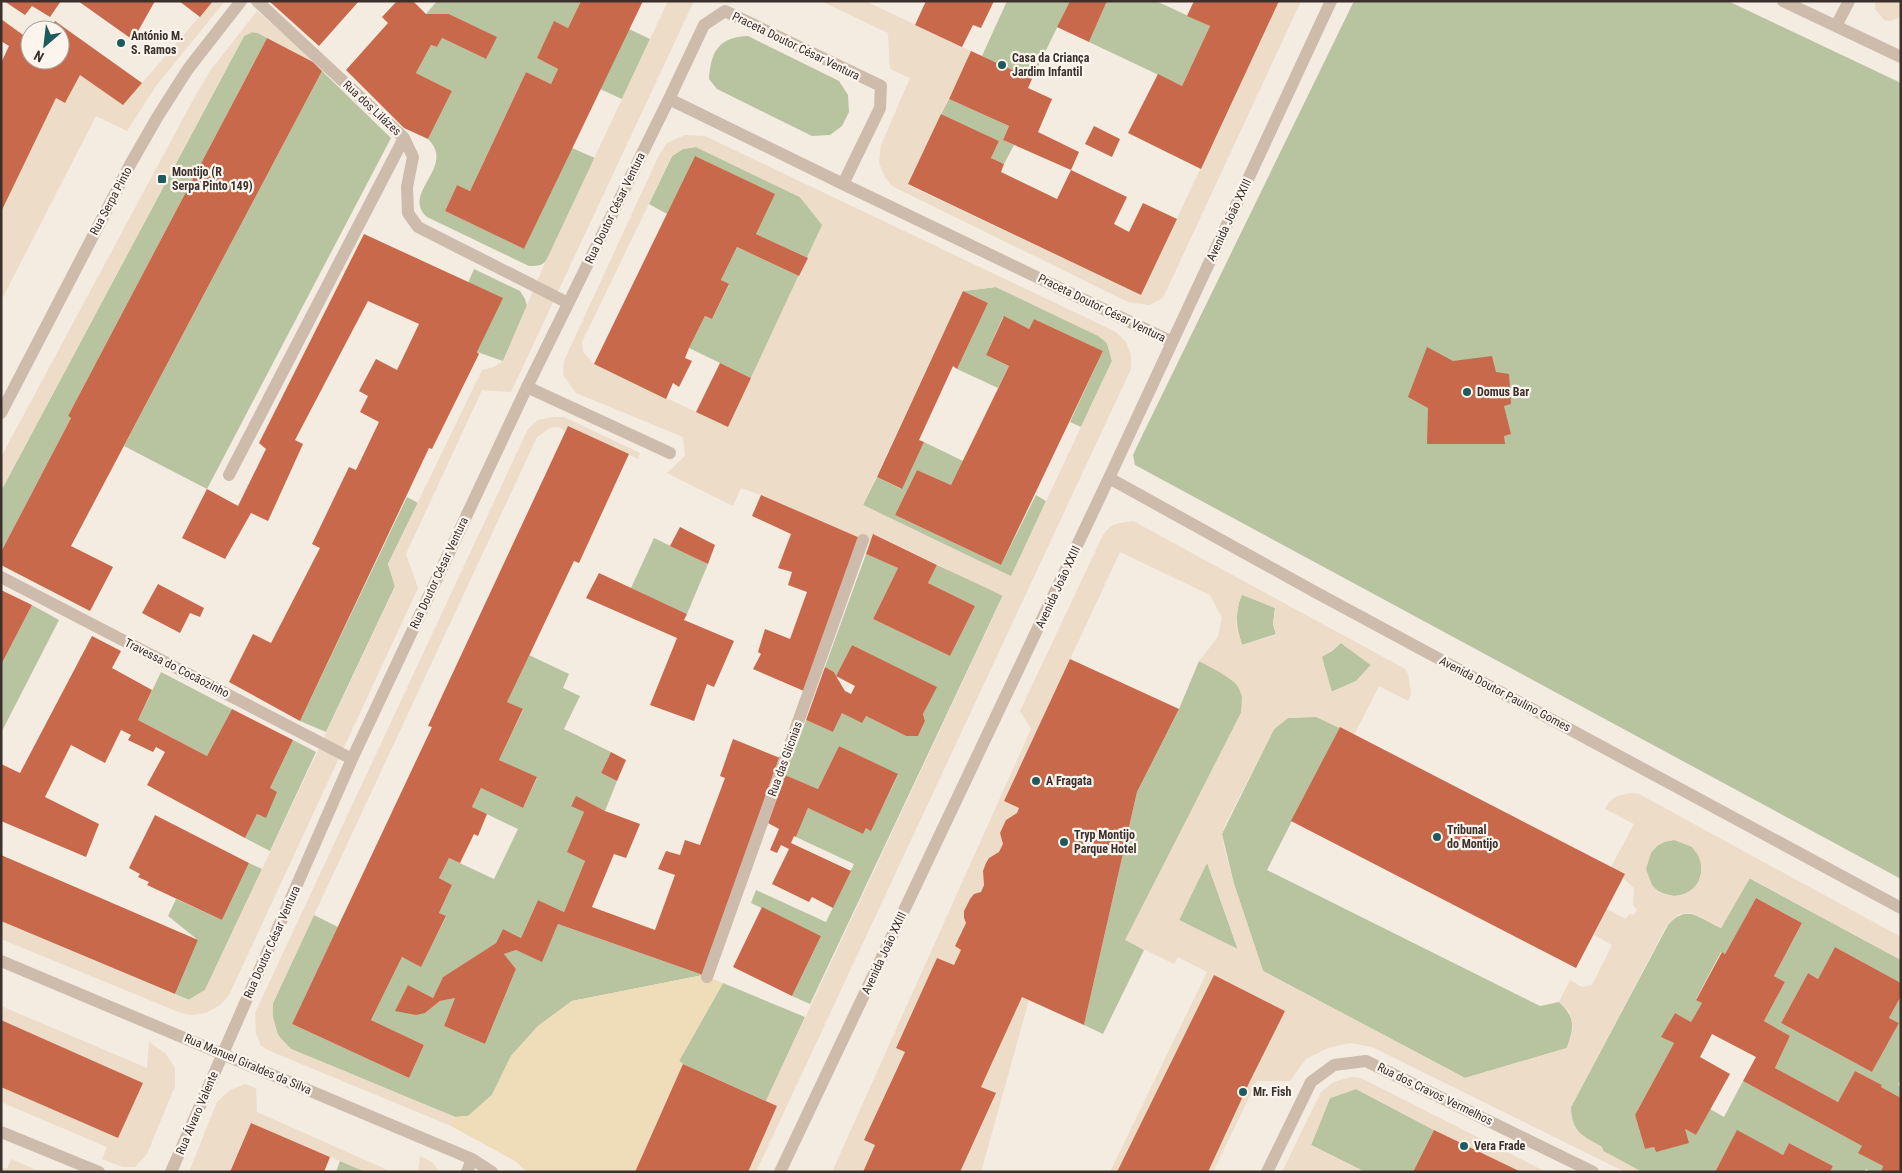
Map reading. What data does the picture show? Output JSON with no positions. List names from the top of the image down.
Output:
{
  "streets": {
    "street": [
      "Praceta Doutor César Ventura",
      "Rua dos Lilázes",
      "Rua Serpa Pinto",
      "Rua Doutor César Ventura",
      "Avenida João XXIII",
      "Travessa do Cocãozinho",
      "Avenida Doutor Paulino Gomes",
      "Rua das Glícnias",
      "Rua Manuel Giraldes da Silva",
      "Rua dos Cravos Vermelhos",
      "Rua Álvaro Valente"
    ]
  },
  "crossings": [
    ["Praceta Doutor César Ventura", "Rua Doutor César Ventura"],
    ["Praceta Doutor César Ventura", "Avenida João XXIII"],
    ["Rua dos Lilázes", "Rua Doutor César Ventura"],
    ["Rua Doutor César Ventura", "Travessa do Cocãozinho"],
    ["Rua Doutor César Ventura", "Rua Manuel Giraldes da Silva"],
    ["Rua Doutor César Ventura", "Rua Álvaro Valente"],
    ["Avenida João XXIII", "Avenida Doutor Paulino Gomes"],
    ["Rua Manuel Giraldes da Silva", "Rua Álvaro Valente"]
  ],
  "places": {
    "other": [
      "António M. S. Ramos",
      "Casa da Criança Jardim Infantil",
      "Domus Bar",
      "A Fragata",
      "Tribunal do Montijo",
      "Tryp Montijo Parque Hotel",
      "Mr. Fish",
      "Vera Frade"
    ],
    "transit": ["Montijo (R Serpa Pinto 149)"]
  },
  "north": "bottom left"
}
